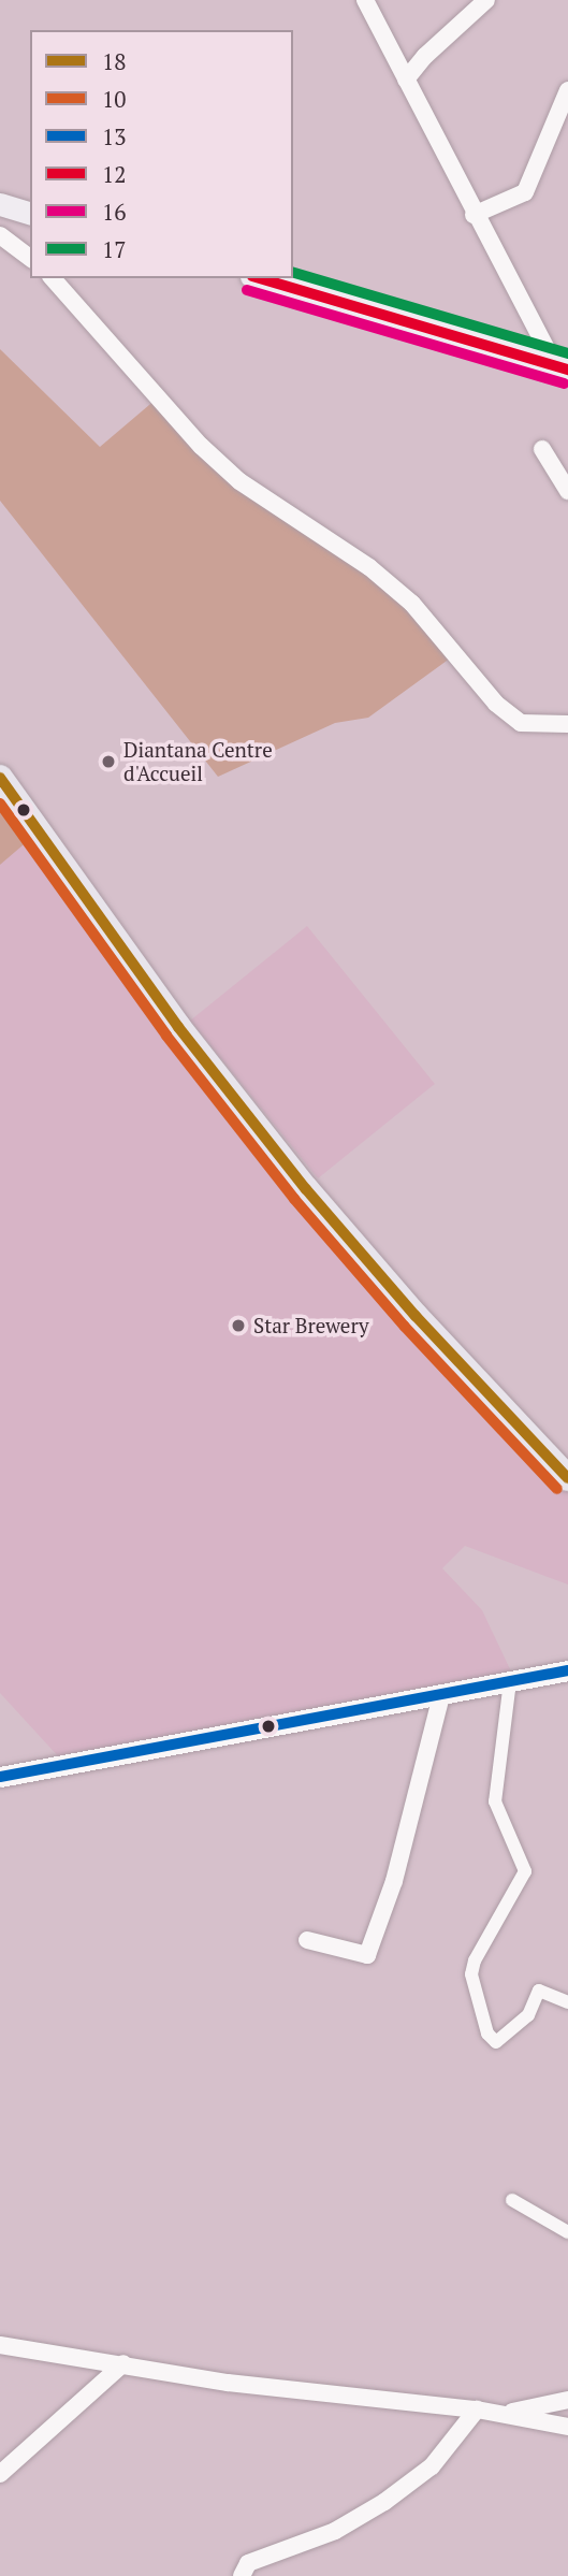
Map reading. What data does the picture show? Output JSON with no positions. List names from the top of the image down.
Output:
{
  "places": ["Diantana Centre d'Accueil", "Star Brewery"],
  "lines": [
    "transit line 17",
    "transit line 12",
    "transit line 16",
    "transit line 18",
    "transit line 10",
    "transit line 13"
  ],
  "legend": [
    "18",
    "10",
    "13",
    "12",
    "16",
    "17"
  ]
}
